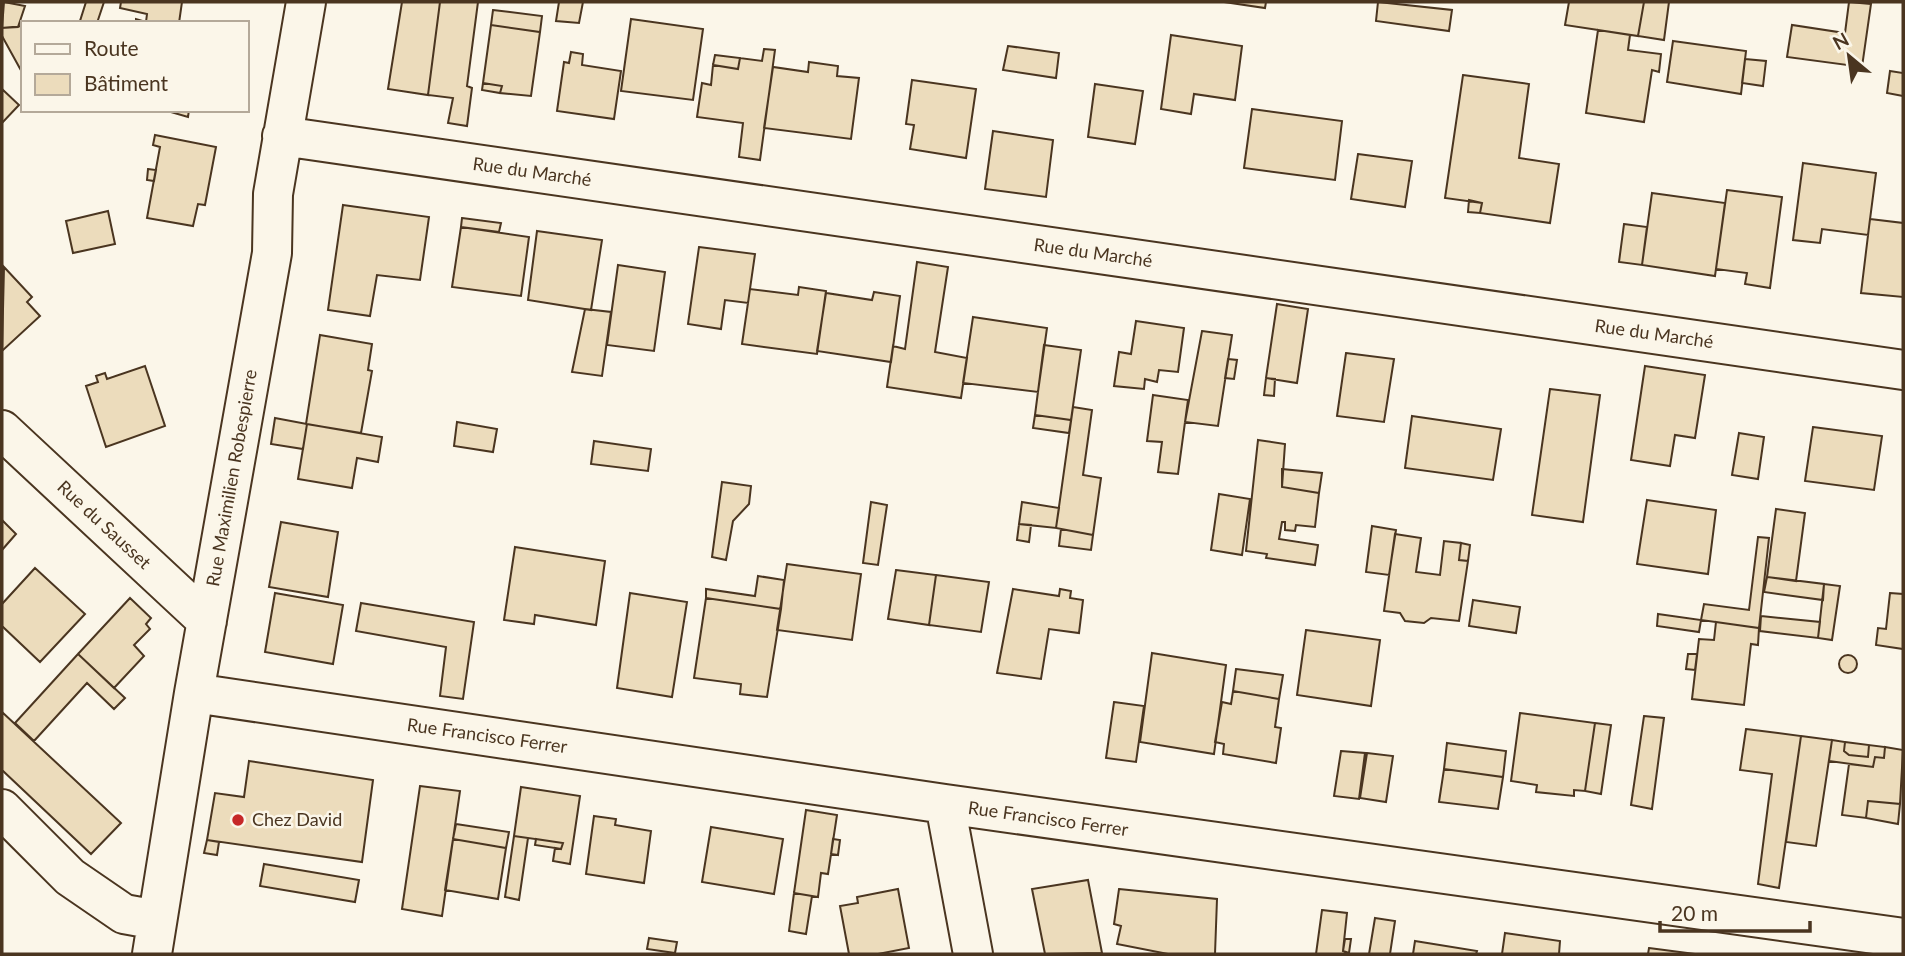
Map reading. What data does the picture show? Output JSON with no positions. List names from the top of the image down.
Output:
{
  "streets": {
    "street": [
      "Rue du Marché",
      "Rue Maximilien Robespierre",
      "Rue du Sausset",
      "Rue Francisco Ferrer"
    ]
  },
  "crossings": [
    ["Rue du Marché", "Rue Maximilien Robespierre"],
    ["Rue Maximilien Robespierre", "Rue du Sausset"],
    ["Rue Maximilien Robespierre", "Rue Francisco Ferrer"]
  ],
  "places": ["Chez David"],
  "legend": ["Route", "Bâtiment"],
  "scale_bar": "20 m",
  "north": "top left"
}
